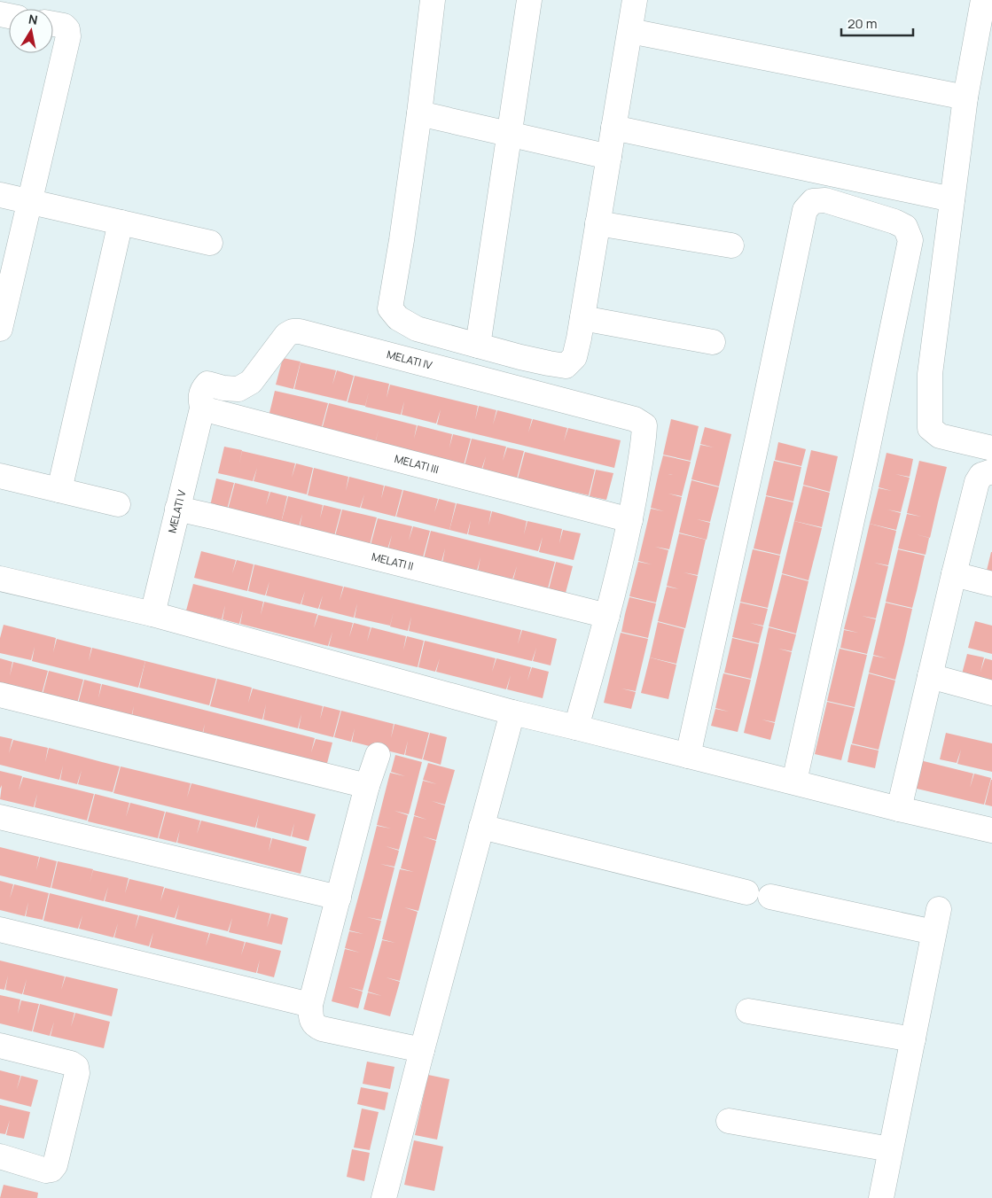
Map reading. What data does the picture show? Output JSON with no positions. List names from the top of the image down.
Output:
{
  "streets": {
    "street": [
      "MELATI IV",
      "MELATI III",
      "MELATI V",
      "MELATI II"
    ]
  },
  "crossings": [
    ["MELATI IV", "MELATI III"],
    ["MELATI IV", "MELATI V"],
    ["MELATI III", "MELATI V"],
    ["MELATI V", "MELATI II"]
  ],
  "scale_bar": "20 m",
  "north": "top"
}
